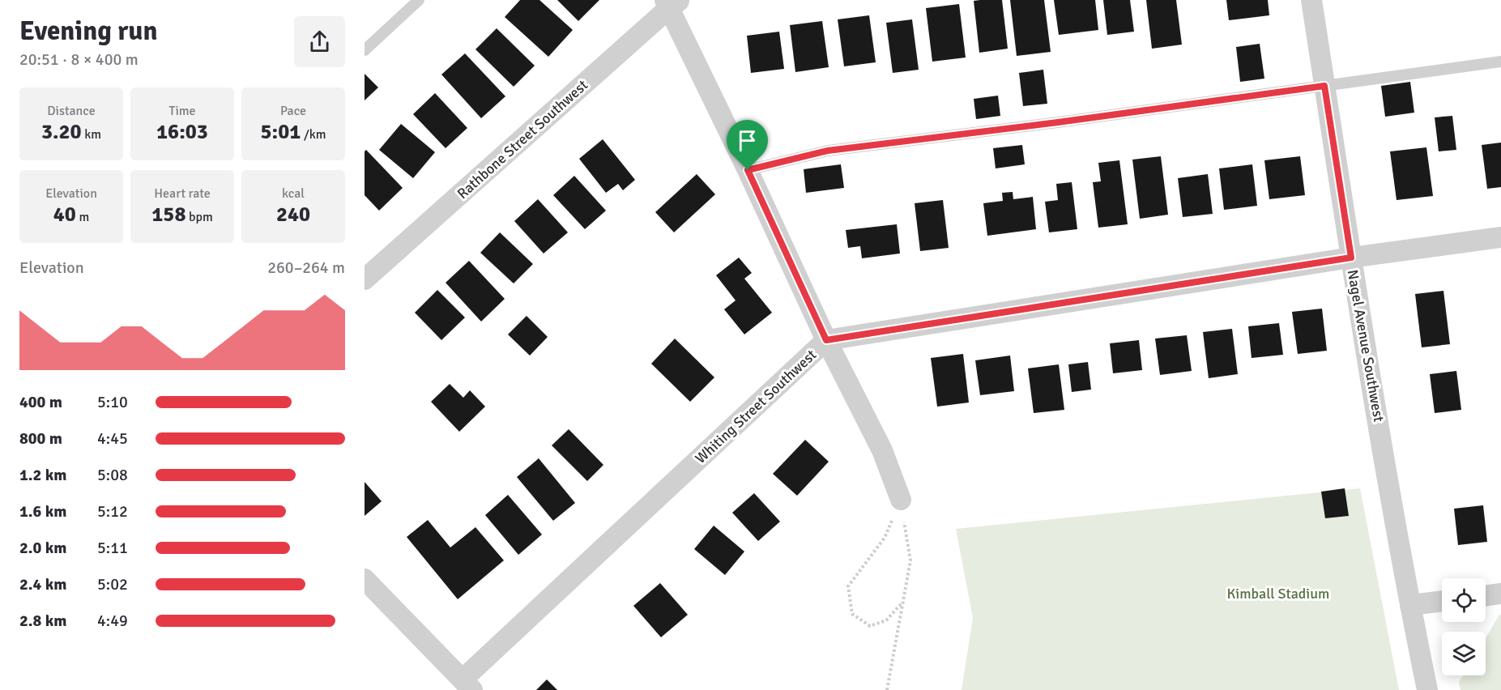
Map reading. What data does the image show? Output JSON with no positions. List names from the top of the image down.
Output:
{
  "streets": {
    "street": ["Rathbone Street Southwest", "Nagel Avenue Southwest", "Whiting Street Southwest"]
  },
  "crossings": [
    ["Nagel Avenue Southwest", "Whiting Street Southwest"]
  ],
  "parks": ["Kimball Stadium"],
  "page": {
    "heading": ["Evening run", "20:51 · 8 × 400 m"],
    "stats": [
      ["Distance", "3.20 km"],
      ["Time", "16:03"],
      ["Pace", "5:01 /km"],
      ["Elevation", "40 m"],
      ["Heart rate", "158 bpm"],
      ["kcal", "240"]
    ],
    "chart": ["Elevation", "260–264 m"],
    "list": [
      {
        "name": "400 m",
        "note": "5:10"
      },
      {
        "name": "800 m",
        "note": "4:45"
      },
      {
        "name": "1.2 km",
        "note": "5:08"
      },
      {
        "name": "1.6 km",
        "note": "5:12"
      },
      {
        "name": "2.0 km",
        "note": "5:11"
      },
      {
        "name": "2.4 km",
        "note": "5:02"
      },
      {
        "name": "2.8 km",
        "note": "4:49"
      }
    ]
  }
}
